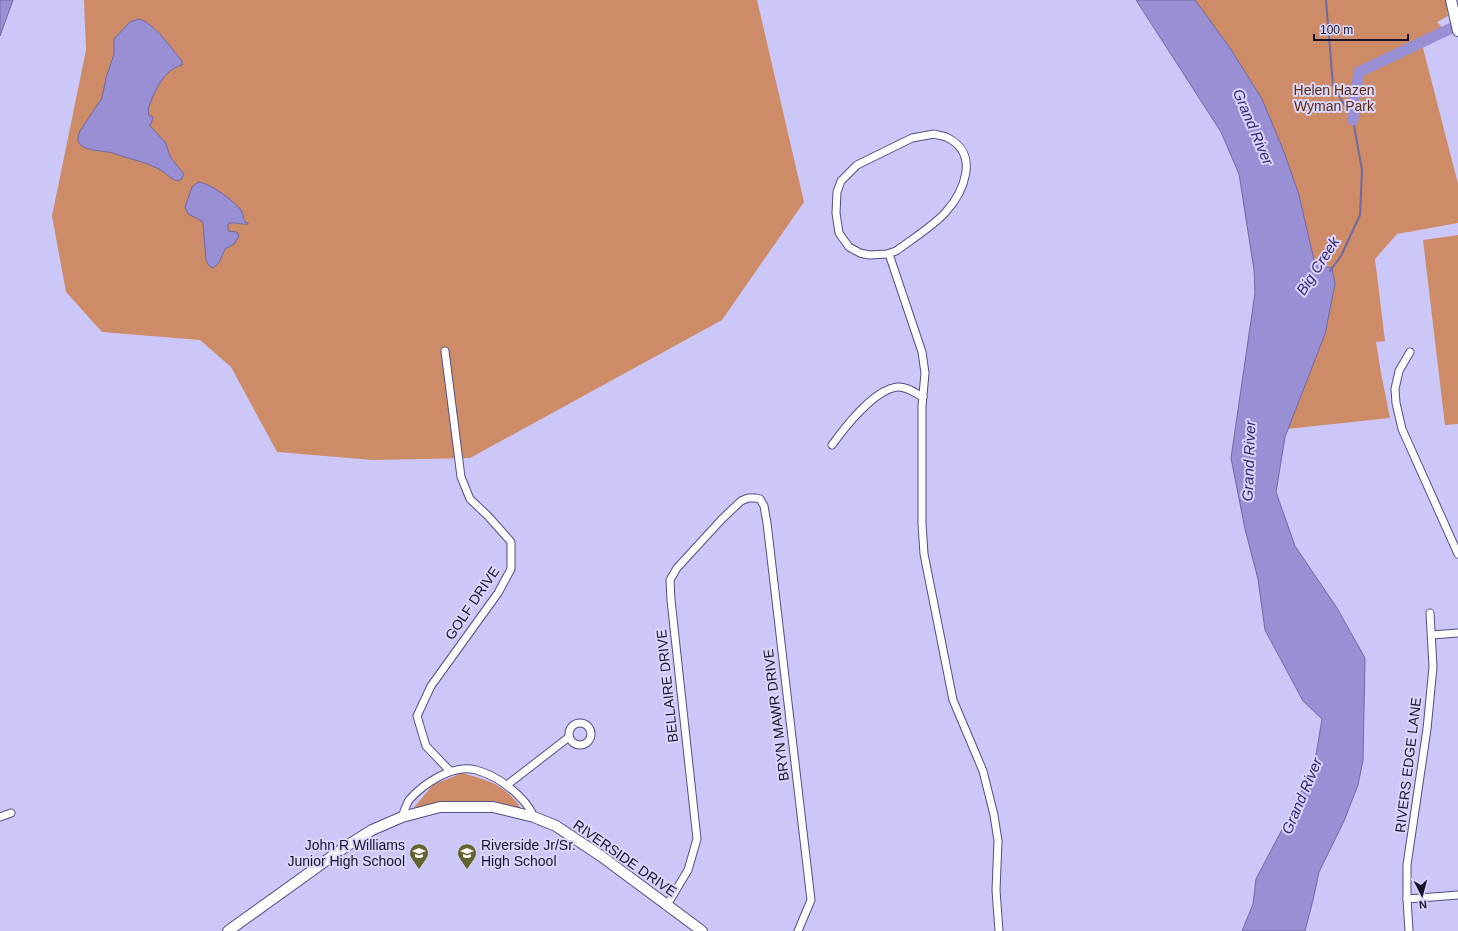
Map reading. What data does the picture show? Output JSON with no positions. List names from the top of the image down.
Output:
{
  "streets": {
    "main road": ["RIVERSIDE DRIVE"],
    "street": [
      "GOLF DRIVE",
      "BELLAIRE DRIVE",
      "BRYN MAWR DRIVE",
      "RIVERS EDGE LANE"
    ]
  },
  "crossings": [
    ["BELLAIRE DRIVE", "BRYN MAWR DRIVE"],
    ["BELLAIRE DRIVE", "RIVERSIDE DRIVE"]
  ],
  "water": ["Grand River", "Big Creek"],
  "parks": ["Helen Hazen Wyman Park"],
  "places": {
    "school or university": ["John R Williams Junior High School", "Riverside Jr/Sr. High School"]
  },
  "scale_bar": "100 m",
  "north": "bottom"
}
